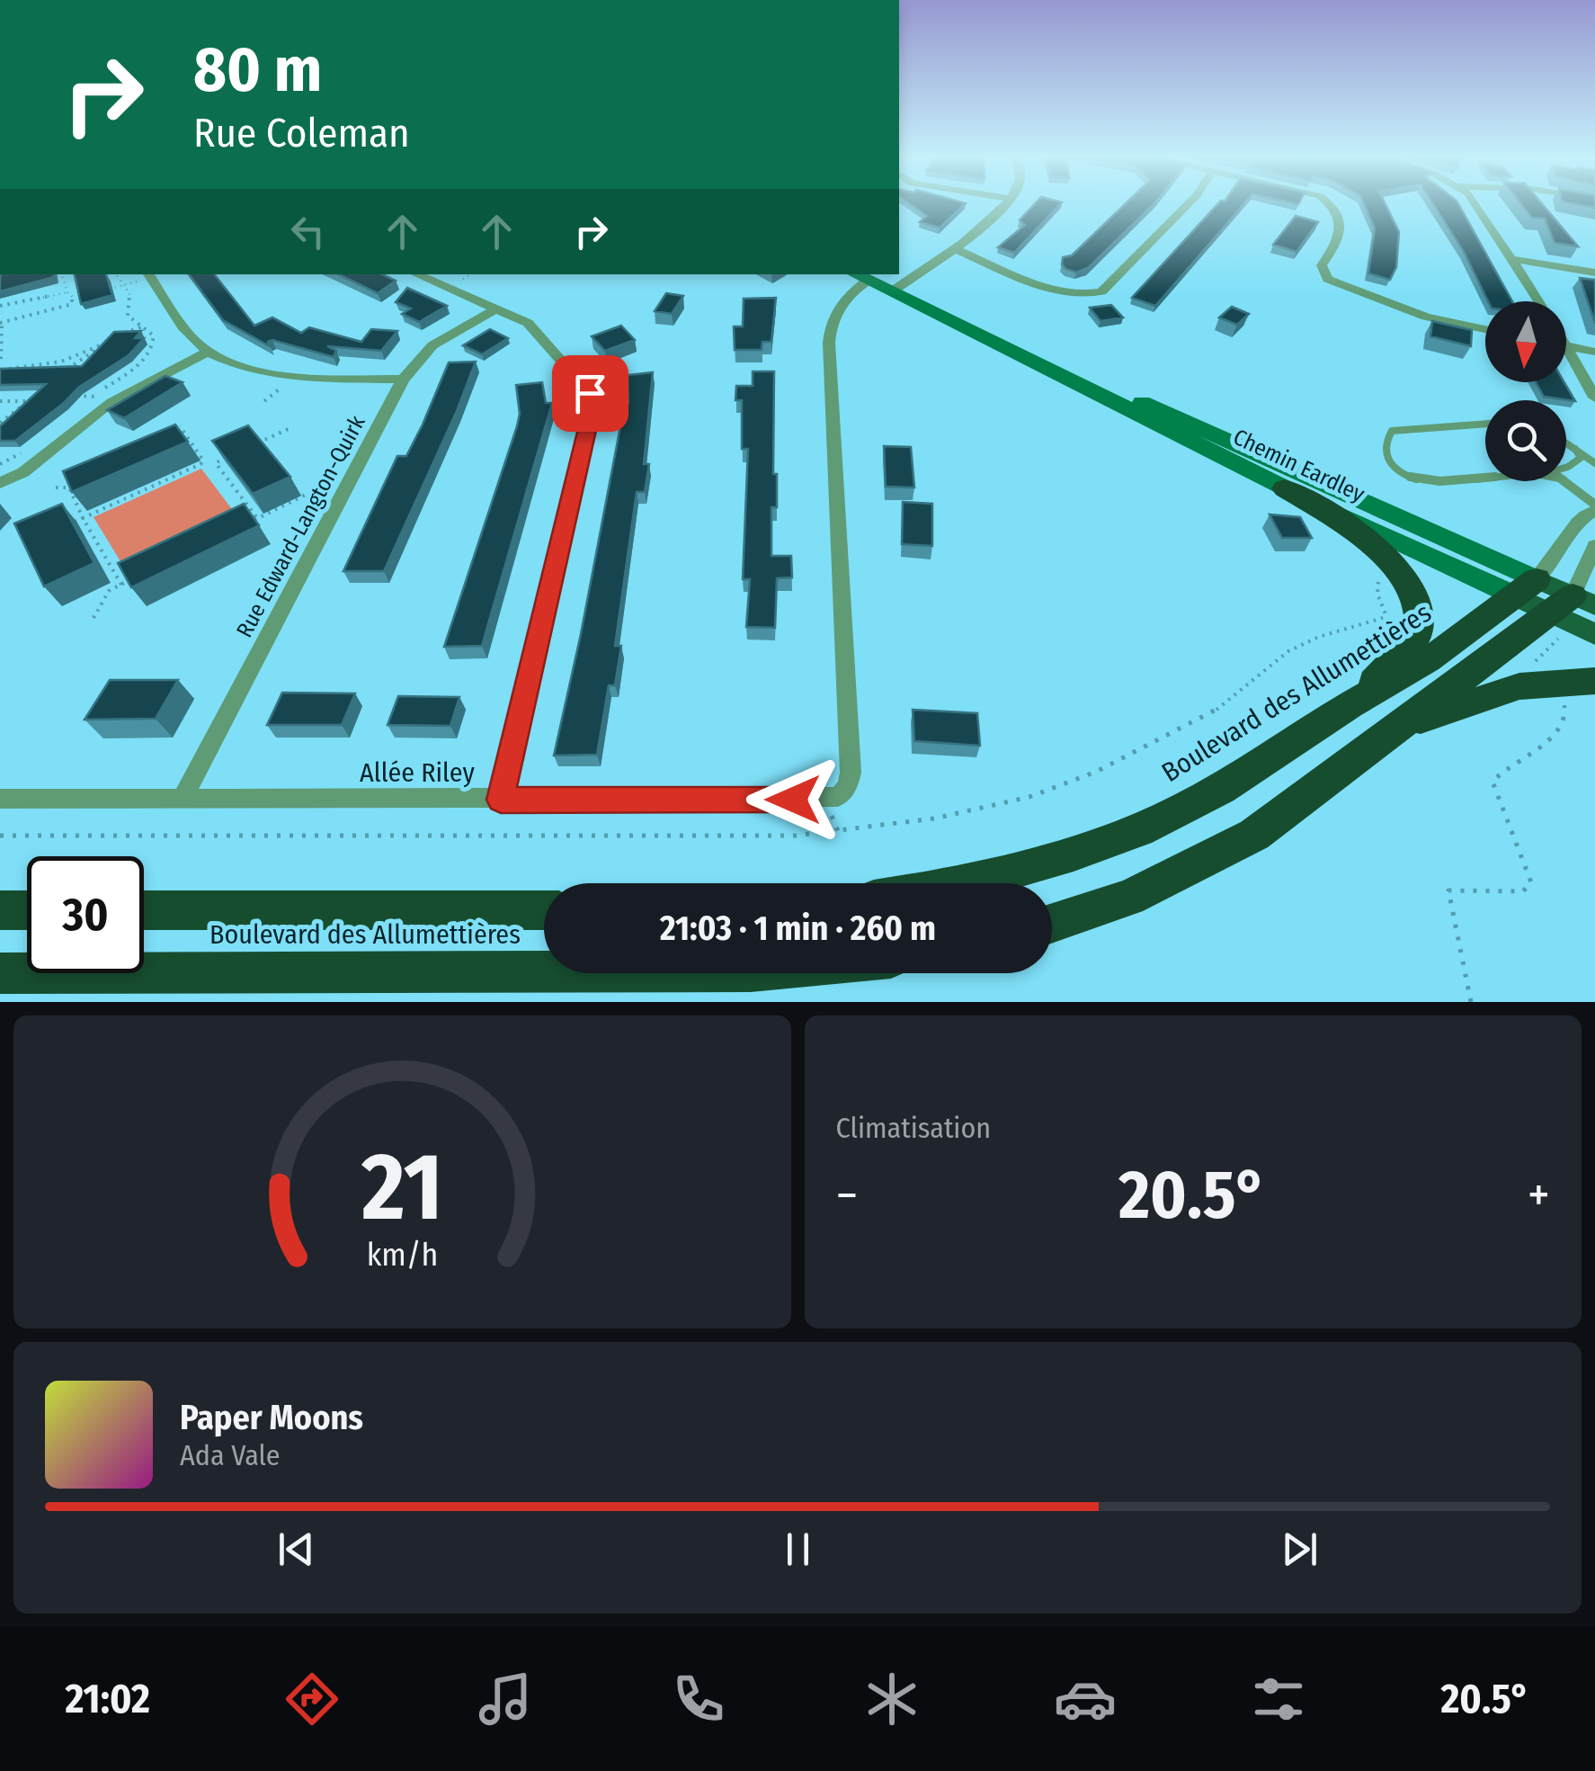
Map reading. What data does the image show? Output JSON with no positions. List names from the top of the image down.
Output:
{
  "streets": {
    "highway": ["Boulevard des Allumettières"],
    "main road": ["Chemin Eardley"],
    "street": ["Rue Edward-Langton-Quirk", "Allée Riley"]
  },
  "crossings": [
    ["Chemin Eardley", "Boulevard des Allumettières"],
    ["Chemin Eardley", "Allée Riley"],
    ["Rue Edward-Langton-Quirk", "Allée Riley"]
  ],
  "north": "bottom",
  "page": {
    "turn": ["80 m", "Rue Coleman"],
    "limit": "30",
    "trip": "21:03 · 1 min · 260 m",
    "tile": "Climatisation",
    "heat": ["−", "20.5°", "+"],
    "song": ["Paper Moons", "Ada Vale"],
    "tabs": ["21:02", "20.5°"],
    "gauge": ["21", "km/h"]
  }
}
